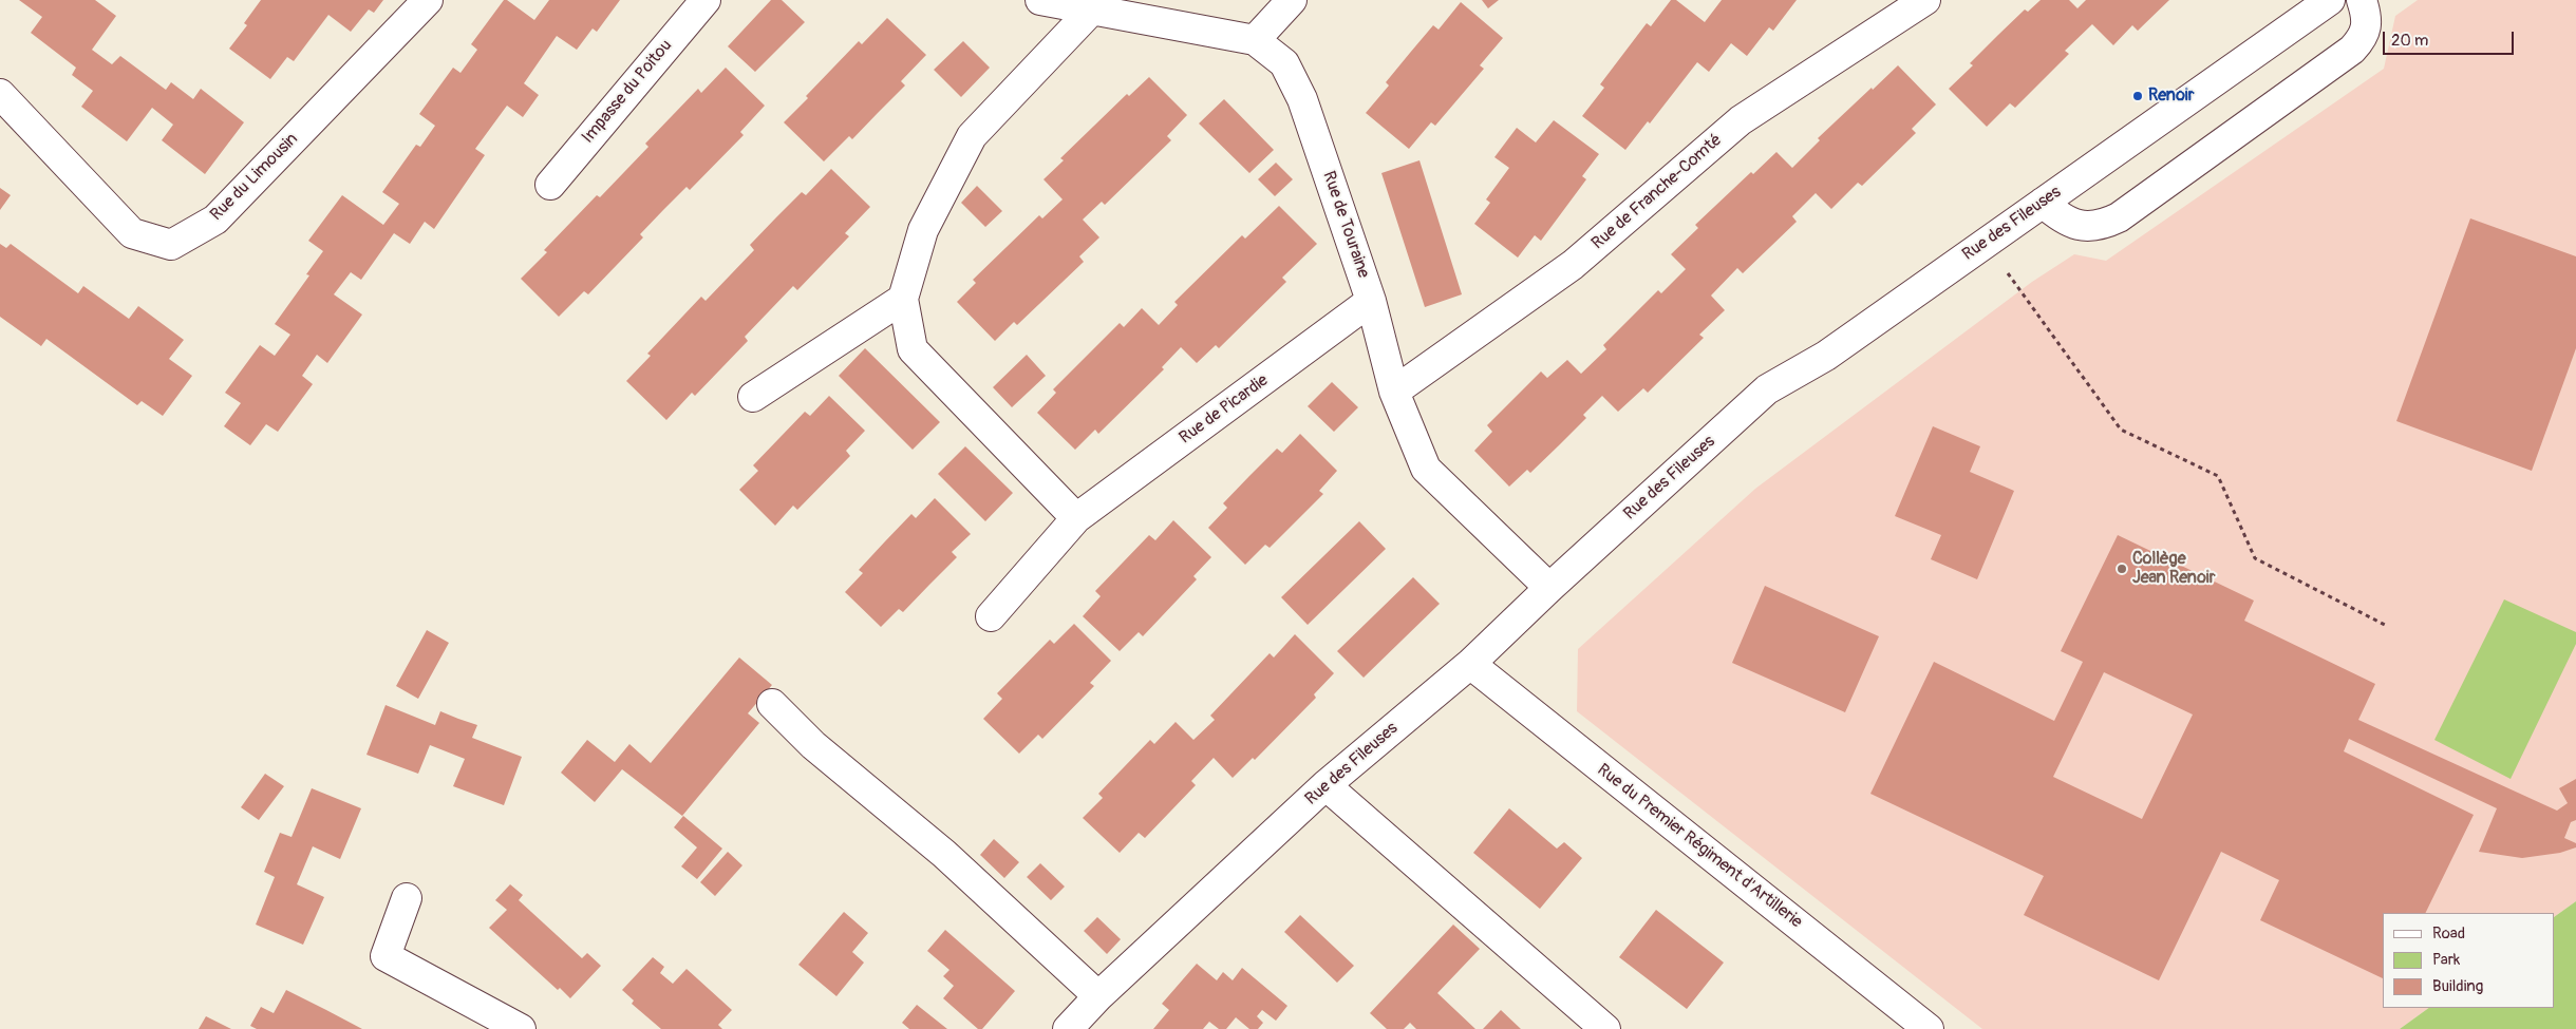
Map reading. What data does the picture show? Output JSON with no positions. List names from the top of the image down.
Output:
{
  "streets": {
    "street": [
      "Impasse du Poitou",
      "Rue du Limousin",
      "Rue de Franche-Comté",
      "Rue des Fileuses",
      "Rue de Touraine",
      "Rue de Picardie",
      "Rue du Premier Régiment d'Artillerie"
    ]
  },
  "crossings": [
    ["Rue de Franche-Comté", "Rue de Touraine"],
    ["Rue des Fileuses", "Rue de Touraine"],
    ["Rue des Fileuses", "Rue du Premier Régiment d'Artillerie"],
    ["Rue de Touraine", "Rue de Picardie"]
  ],
  "places": ["Renoir", "Collège Jean Renoir"],
  "legend": ["Road", "Park", "Building"],
  "scale_bar": "20 m"
}
